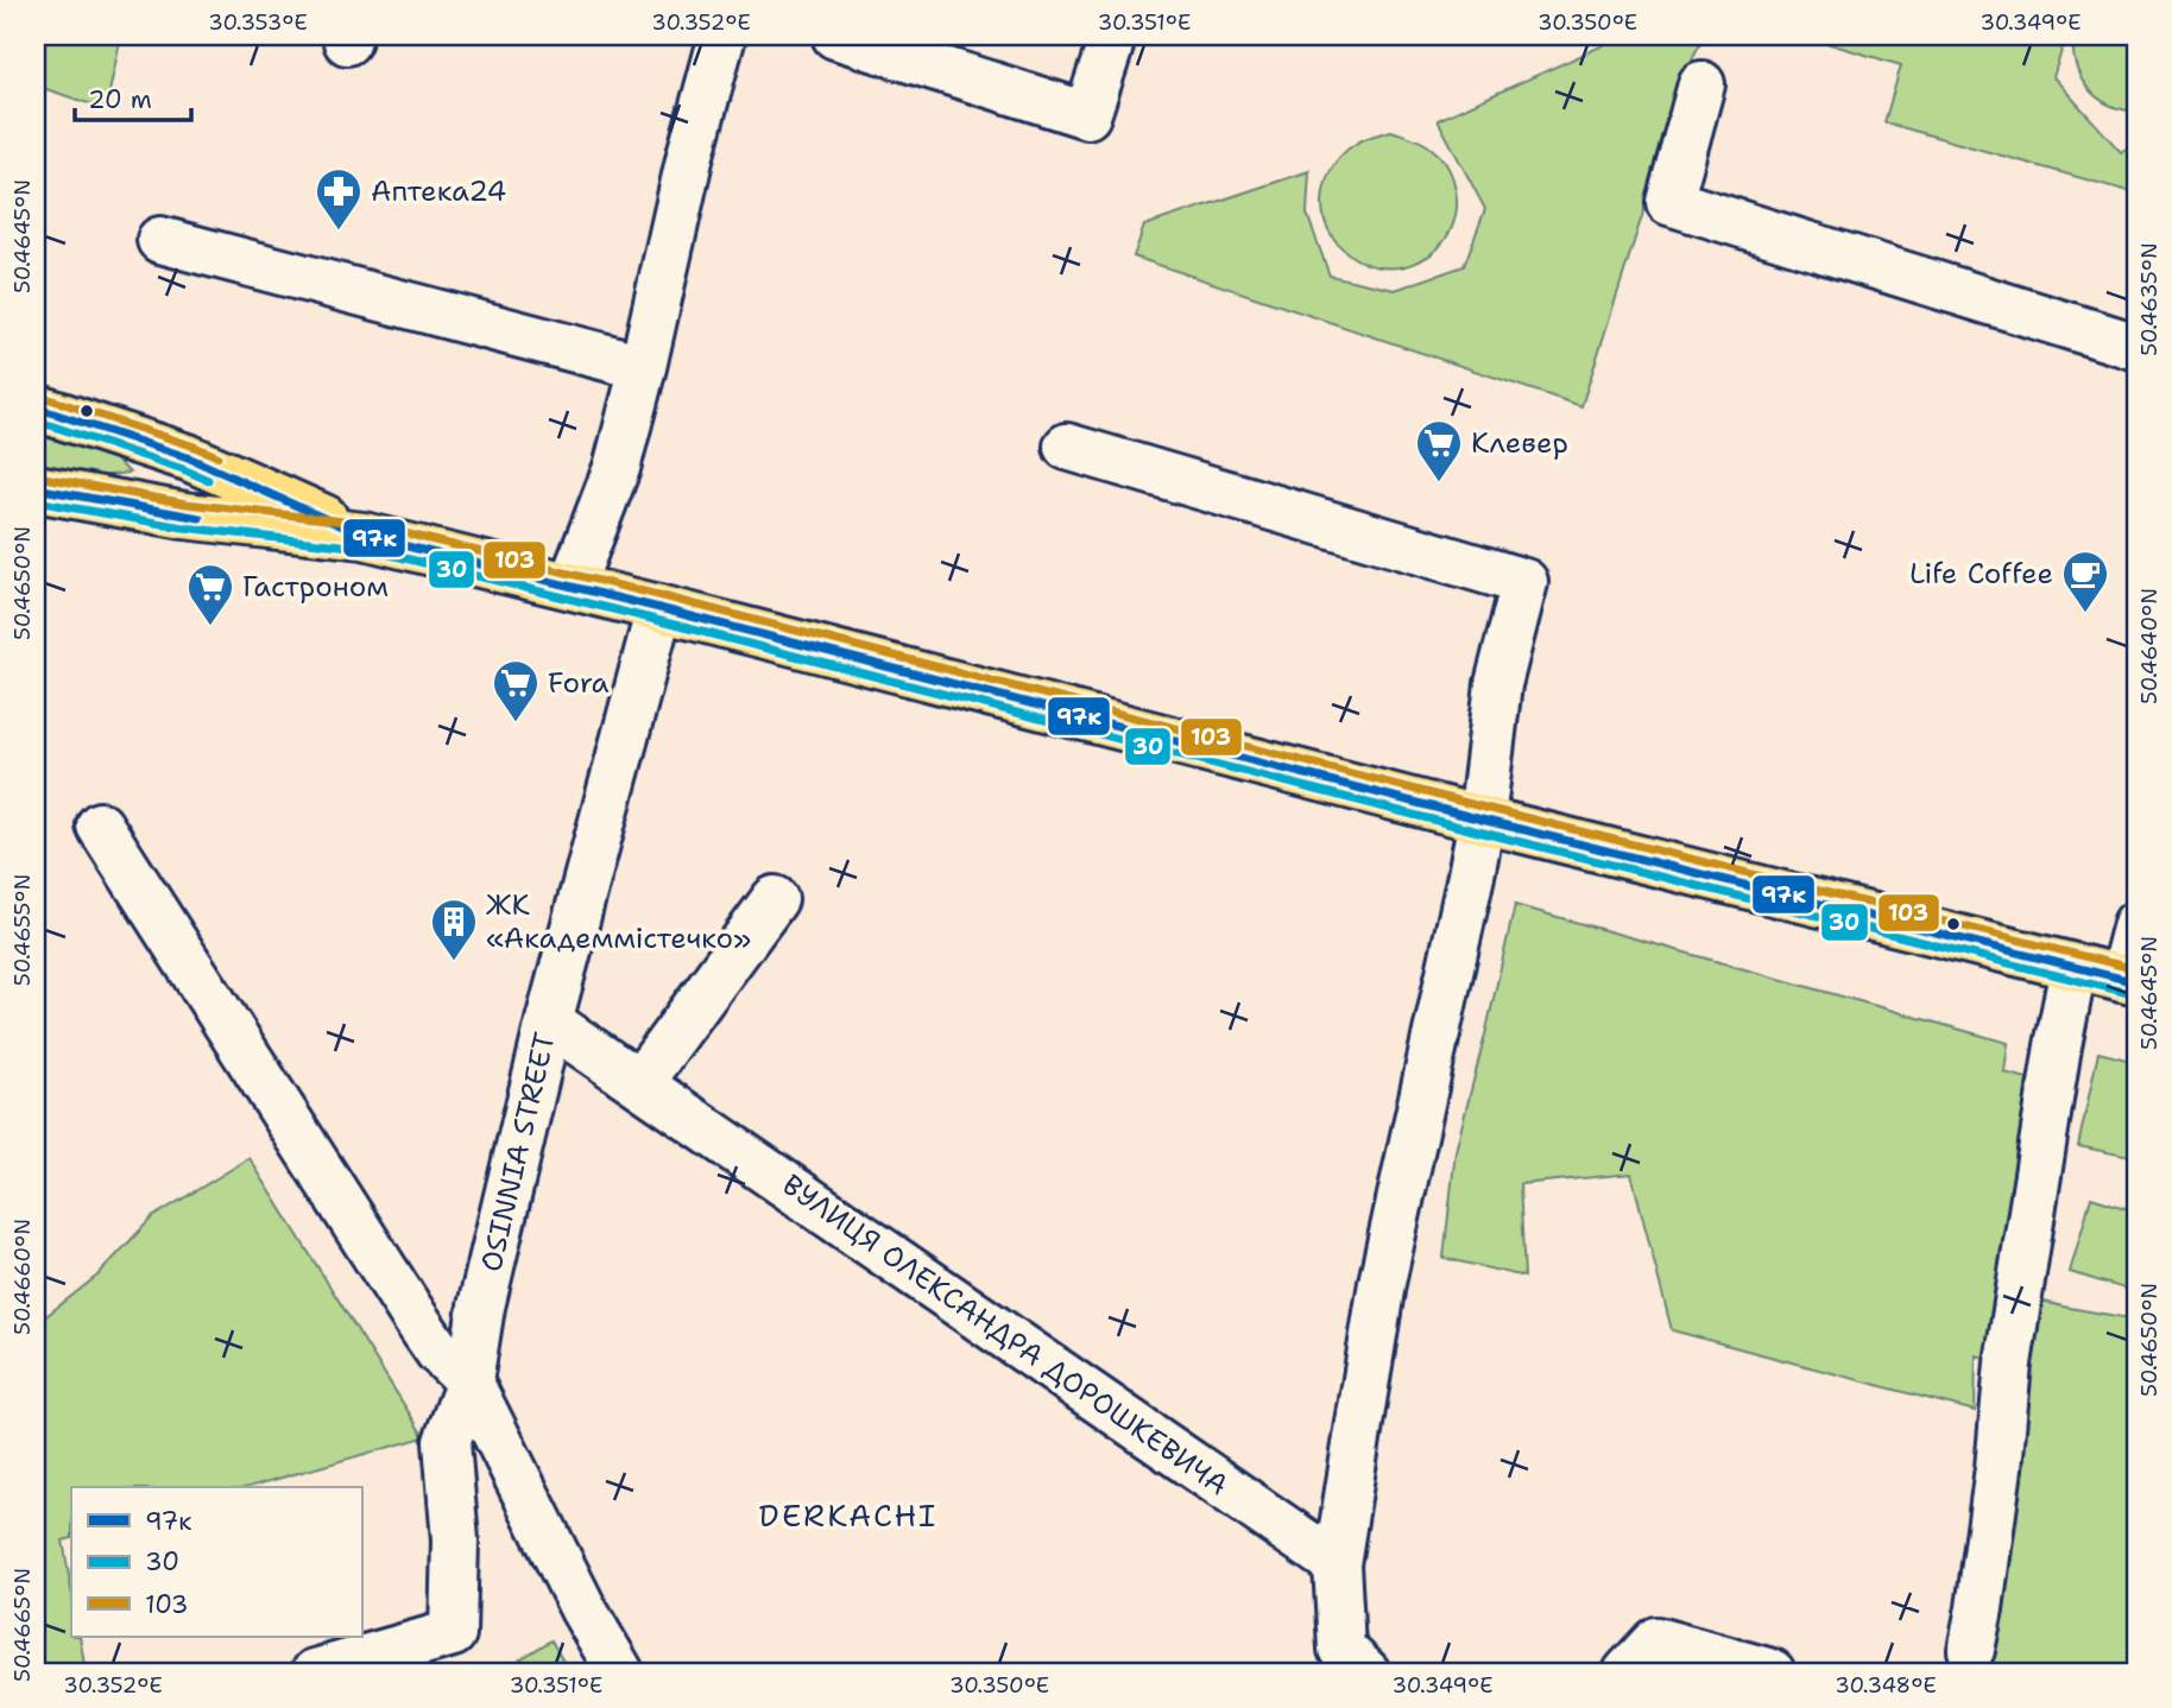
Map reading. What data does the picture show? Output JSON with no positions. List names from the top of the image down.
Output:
{
  "streets": {
    "street": ["OSINNIA STREET", "ВУЛИЦЯ ОЛЕКСАНДРА ДОРОШКЕВИЧА"]
  },
  "crossings": [
    ["OSINNIA STREET", "ВУЛИЦЯ ОЛЕКСАНДРА ДОРОШКЕВИЧА"]
  ],
  "districts": ["DERKACHI"],
  "places": {
    "pharmacy": ["Аптека24"],
    "supermarket": ["Клевер", "Гастроном", "Fora"],
    "cafe": ["Life Coffee"],
    "building": ["ЖК «Академмістечко»"]
  },
  "lines": ["transit line 103", "transit line 97к", "transit line 30"],
  "legend": ["97к", "30", "103"],
  "scale_bar": "20 m",
  "coordinates": [
    "30.353°E",
    "30.352°E",
    "30.351°E",
    "30.350°E",
    "30.349°E",
    "50.4645°N",
    "50.4635°N",
    "50.4650°N",
    "50.4640°N",
    "50.4655°N",
    "50.4660°N",
    "50.4665°N",
    "30.348°E"
  ]
}
